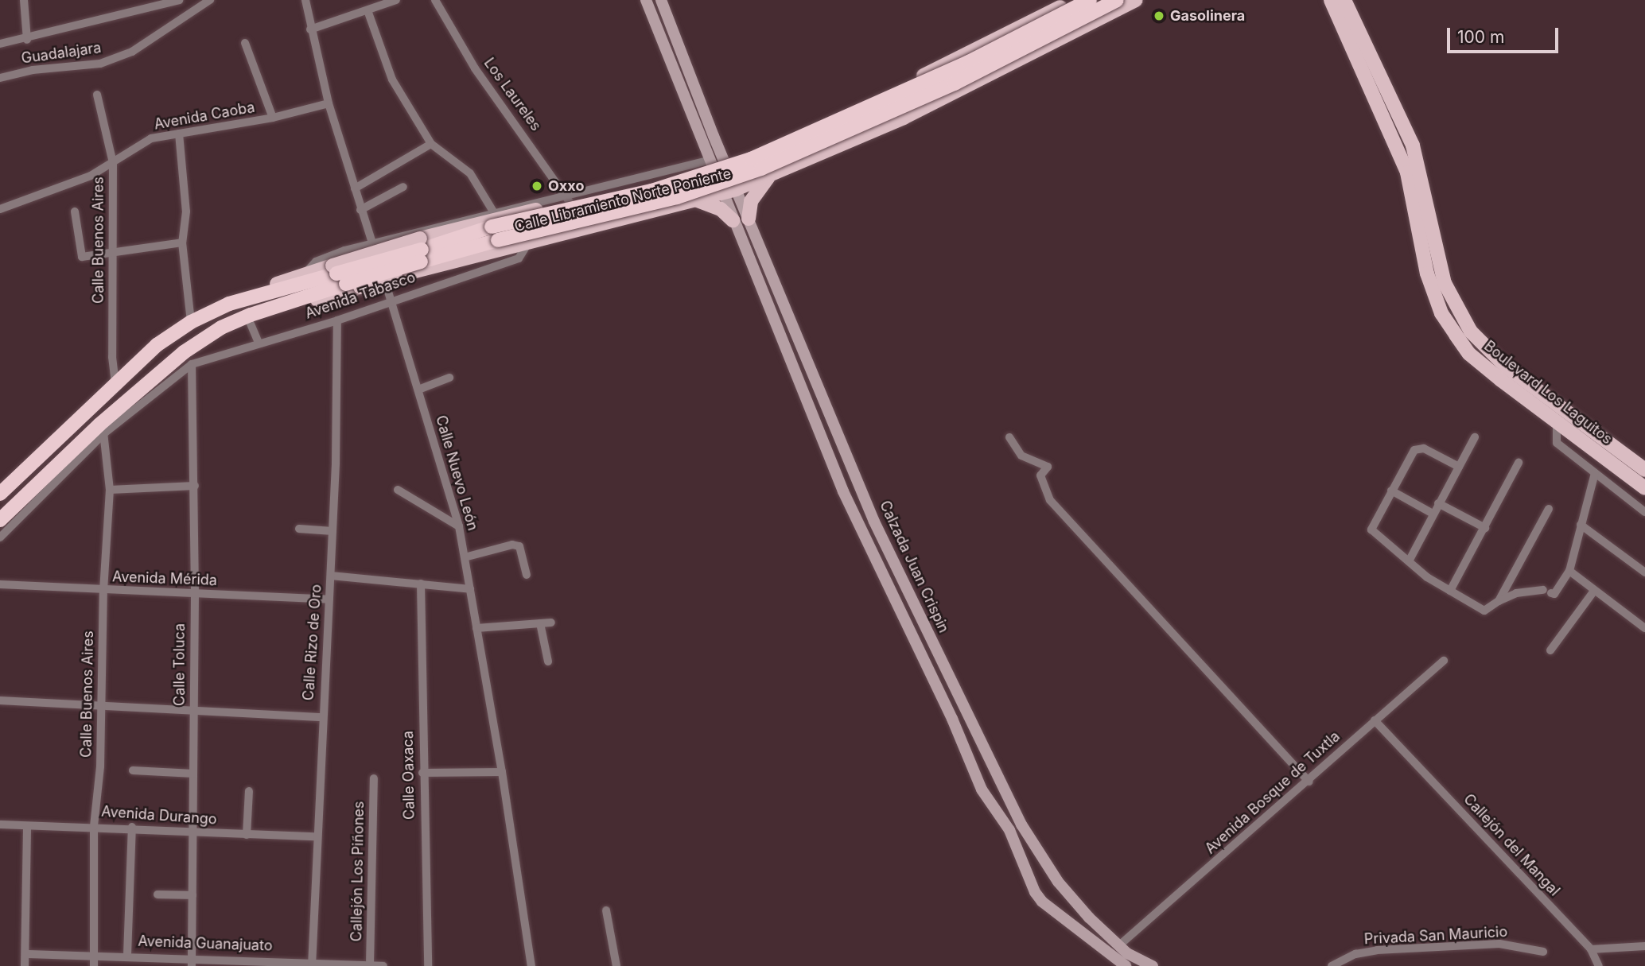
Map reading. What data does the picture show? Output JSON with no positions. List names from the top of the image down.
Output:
{
  "streets": {
    "highway": ["Calle Libramiento Norte Poniente"],
    "main road": ["Boulevard Los Laguitos", "Calzada Juan Crispin"],
    "street": [
      "Guadalajara",
      "Los Laureles",
      "Avenida Caoba",
      "Calle Buenos Aires",
      "Avenida Tabasco",
      "Calle Nuevo León",
      "Avenida Mérida",
      "Calle Rizo de Oro",
      "Calle Toluca",
      "Calle Oaxaca",
      "Avenida Bosque de Tuxtla",
      "Avenida Durango",
      "Callejón del Mangal",
      "Callejón Los Piñones",
      "Privada San Mauricio",
      "Avenida Guanajuato"
    ]
  },
  "crossings": [
    ["Los Laureles", "Calle Libramiento Norte Poniente"],
    ["Avenida Caoba", "Calle Buenos Aires"],
    ["Avenida Caoba", "Calle Nuevo León"],
    ["Calle Libramiento Norte Poniente", "Calle Buenos Aires"],
    ["Calle Libramiento Norte Poniente", "Avenida Tabasco"],
    ["Calle Libramiento Norte Poniente", "Calzada Juan Crispin"],
    ["Calle Buenos Aires", "Avenida Tabasco"],
    ["Calle Buenos Aires", "Avenida Mérida"],
    ["Calle Buenos Aires", "Avenida Durango"],
    ["Calle Buenos Aires", "Avenida Guanajuato"],
    ["Avenida Tabasco", "Calle Nuevo León"],
    ["Avenida Tabasco", "Calle Rizo de Oro"],
    ["Avenida Tabasco", "Calle Toluca"],
    ["Calzada Juan Crispin", "Avenida Bosque de Tuxtla"],
    ["Avenida Mérida", "Calle Rizo de Oro"],
    ["Avenida Mérida", "Calle Toluca"],
    ["Calle Rizo de Oro", "Avenida Durango"],
    ["Calle Rizo de Oro", "Avenida Guanajuato"],
    ["Calle Toluca", "Avenida Durango"],
    ["Calle Toluca", "Avenida Guanajuato"],
    ["Avenida Bosque de Tuxtla", "Callejón del Mangal"],
    ["Callejón Los Piñones", "Avenida Guanajuato"]
  ],
  "places": ["Gasolinera", "Oxxo"],
  "scale_bar": "100 m"
}
